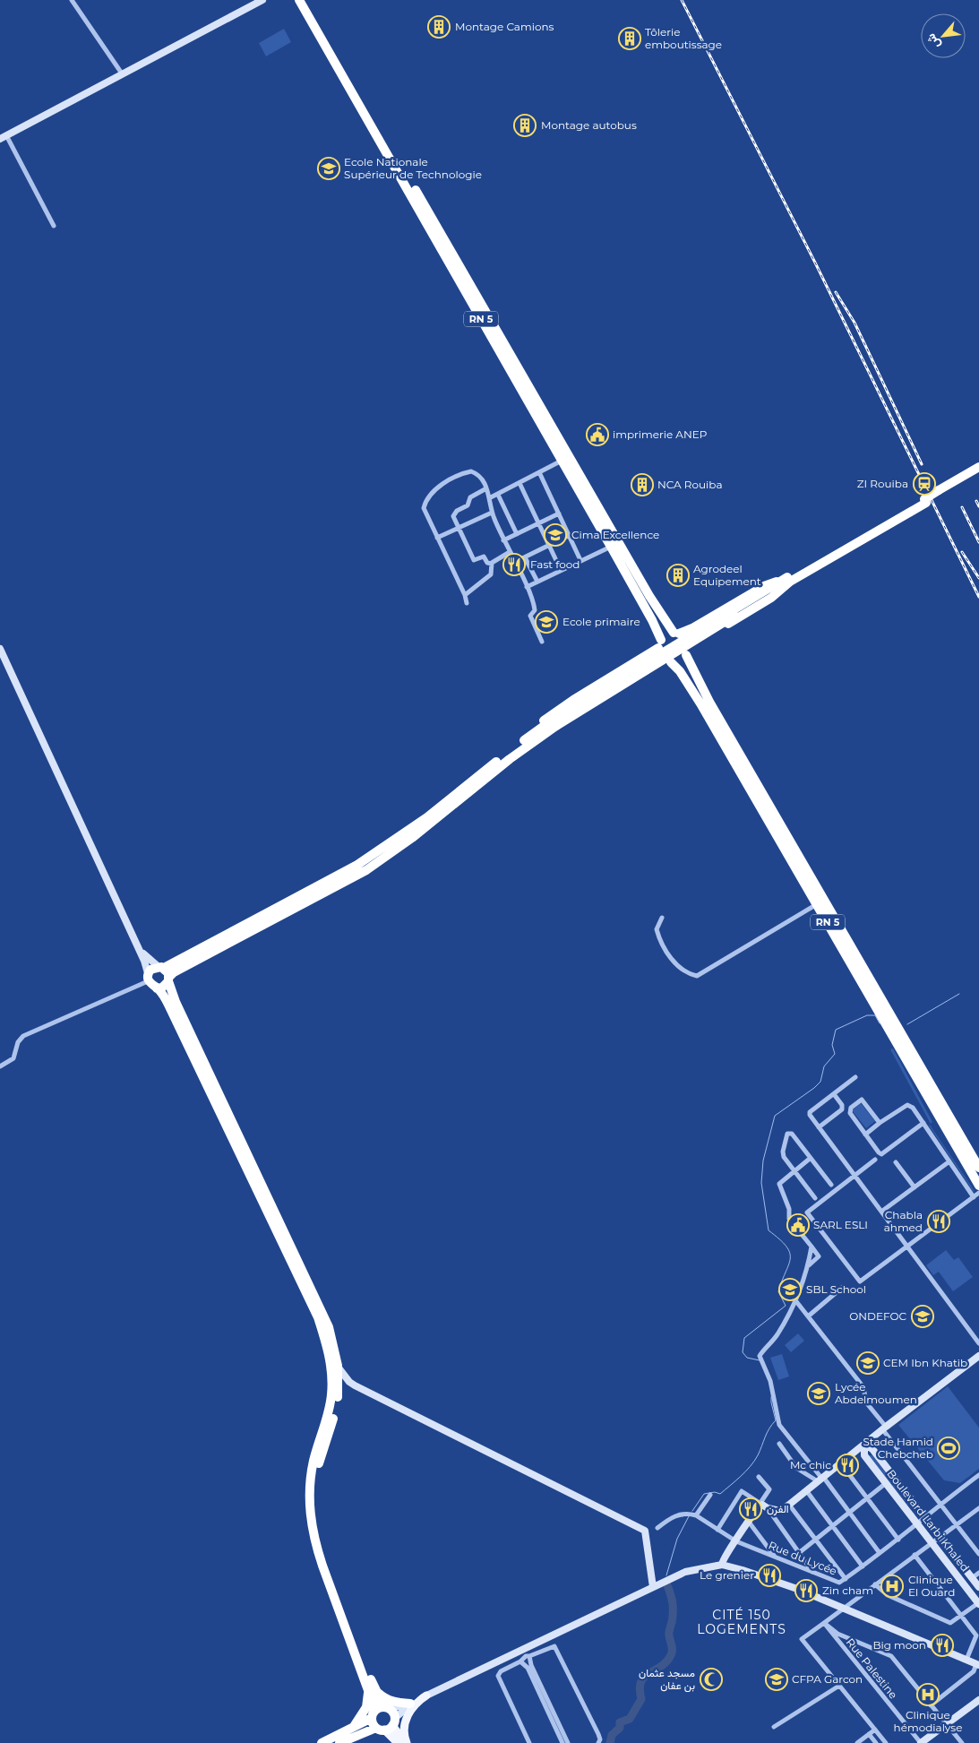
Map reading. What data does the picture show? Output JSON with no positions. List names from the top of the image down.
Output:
{
  "streets": {
    "highway": ["RN 5"],
    "street": ["Boulevard Larbi Khaled", "Rue du Lycée", "Rue Palestine"]
  },
  "crossings": [
    ["Boulevard Larbi Khaled", "Rue du Lycée"]
  ],
  "districts": ["CITÉ 150 LOGEMENTS"],
  "places": {
    "building": [
      "Montage Camions",
      "Tôlerie emboutissage",
      "Montage autobus",
      "NCA Rouiba",
      "Agrodeel Equipement"
    ],
    "school or university": [
      "Ecole Nationale Supérieur de Technologie",
      "Cima Excellence",
      "Ecole primaire",
      "SBL School",
      "ONDEFOC",
      "CEM Ibn Khatib",
      "Lycée Abdelmoumen",
      "CFPA Garcon"
    ],
    "public building": ["imprimerie ANEP", "SARL ESLI"],
    "station": ["ZI Rouiba"],
    "restaurant": [
      "Fast food",
      "Chabla ahmed",
      "Mc chic",
      "الفرن",
      "Le grenier",
      "Zin cham",
      "Big moon"
    ],
    "sports": ["Stade Hamid Chebcheb"],
    "hospital": ["Clinique El Ouard", "Clinique hémodialyse"],
    "mosque": ["مسجد عثمان بن عفان"]
  },
  "north": "bottom left"
}
